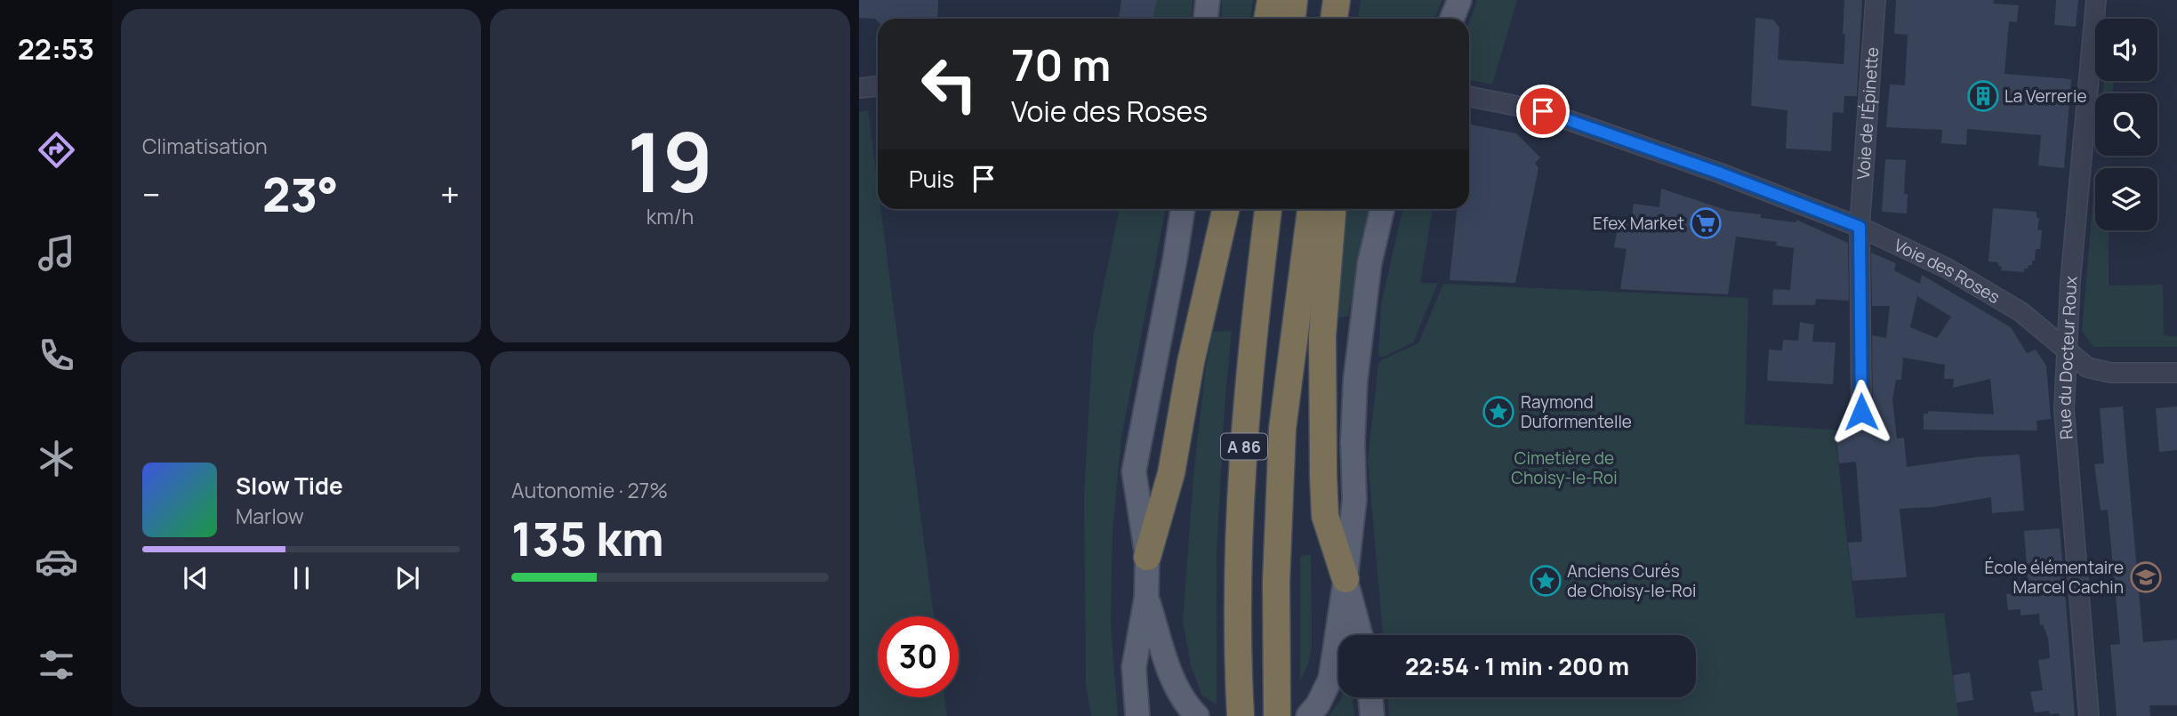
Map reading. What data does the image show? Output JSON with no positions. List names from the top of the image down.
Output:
{
  "streets": {
    "highway": ["A 86"],
    "street": ["Voie de l'Épinette", "Voie des Roses", "Rue du Docteur Roux"]
  },
  "crossings": [
    ["Voie de l'Épinette", "Voie des Roses"],
    ["Voie des Roses", "Rue du Docteur Roux"]
  ],
  "parks": ["Cimetière de Choisy-le-Roi"],
  "places": {
    "building": ["La Verrerie"],
    "supermarket": ["Efex Market"],
    "place": ["Raymond Duformentelle", "Anciens Curés de Choisy-le-Roi"],
    "school or university": ["École élémentaire Marcel Cachin"]
  },
  "page": {
    "tabs": "22:53",
    "tile": [
      "Climatisation",
      ["19", "km/h"],
      ["Autonomie · 27%", "135 km"]
    ],
    "turn": ["70 m", "Voie des Roses"],
    "then": "Puis",
    "heat": ["−", "23°", "+"],
    "song": ["Slow Tide", "Marlow"],
    "limit": "30",
    "trip": "22:54 · 1 min · 200 m"
  }
}
